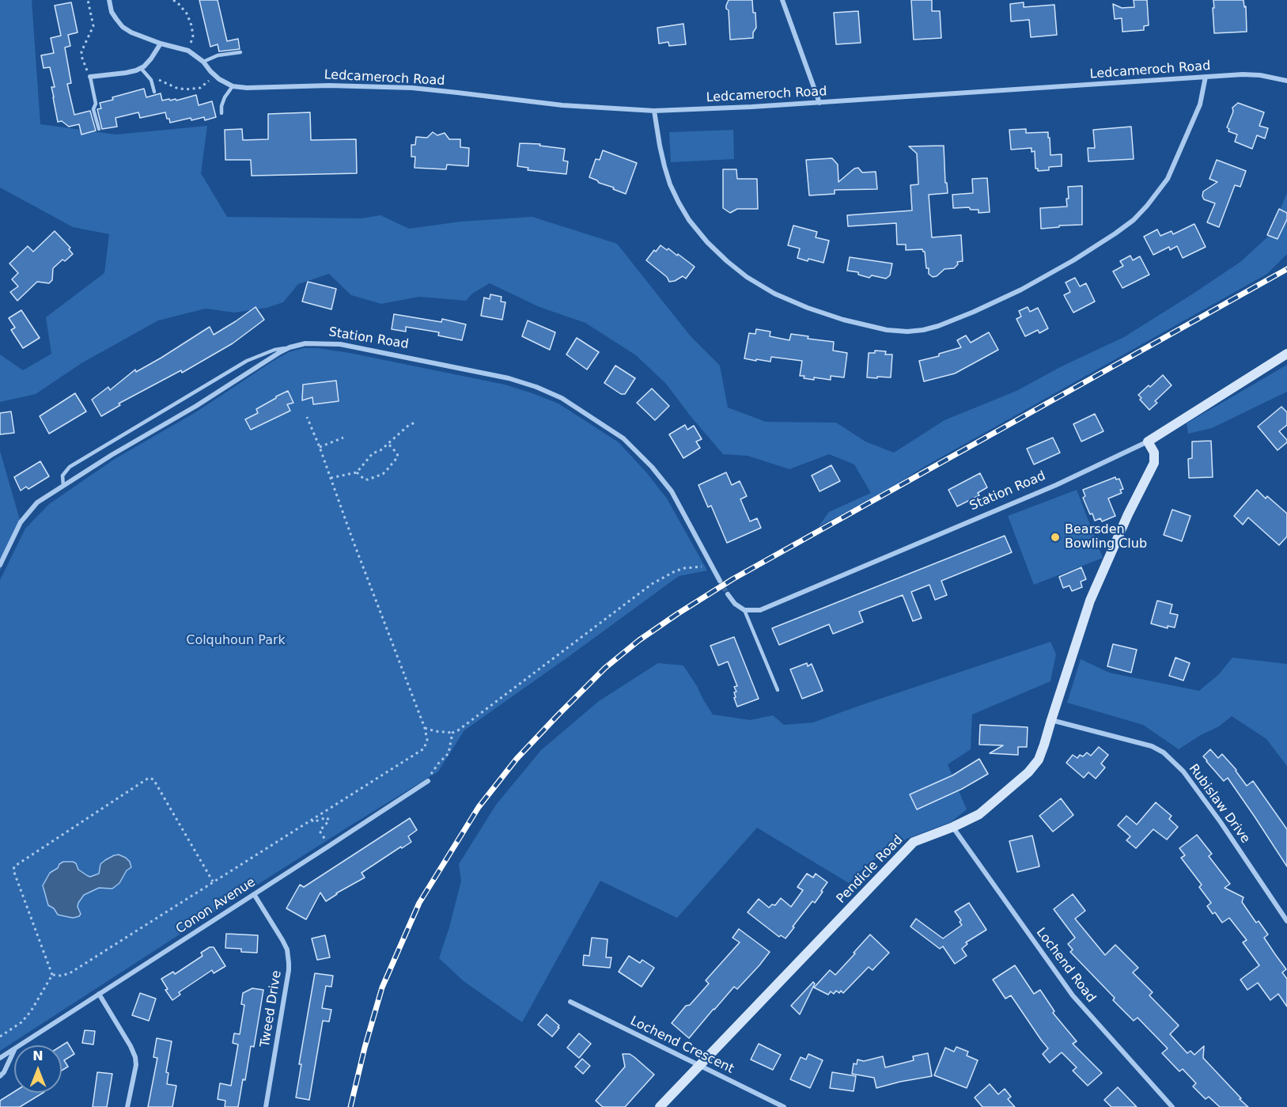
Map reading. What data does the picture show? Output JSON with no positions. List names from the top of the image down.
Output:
{
  "streets": {
    "street": [
      "Ledcameroch Road",
      "Station Road",
      "Rubislaw Drive",
      "Pendicle Road",
      "Conon Avenue",
      "Lochend Road",
      "Tweed Drive",
      "Lochend Crescent"
    ]
  },
  "crossings": [
    ["Station Road", "Pendicle Road"],
    ["Rubislaw Drive", "Pendicle Road"],
    ["Pendicle Road", "Lochend Road"],
    ["Pendicle Road", "Lochend Crescent"],
    ["Conon Avenue", "Tweed Drive"]
  ],
  "parks": ["Colquhoun Park"],
  "places": ["Bearsden Bowling Club"],
  "north": "top"
}
